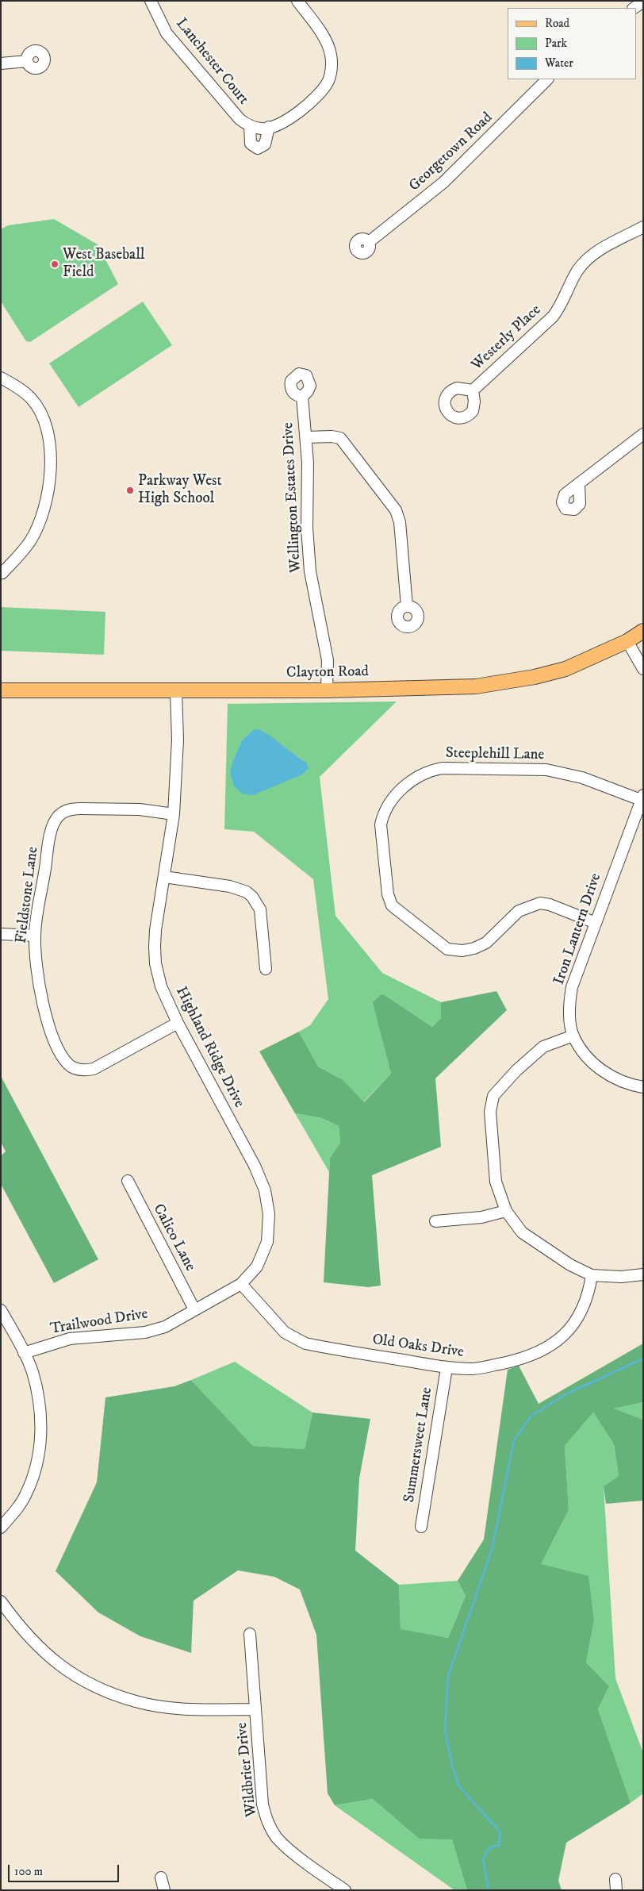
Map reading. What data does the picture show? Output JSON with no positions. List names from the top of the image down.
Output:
{
  "streets": {
    "main road": ["Clayton Road"],
    "street": [
      "Lanchester Court",
      "Georgetown Road",
      "Westerly Place",
      "Wellington Estates Drive",
      "Steeplehill Lane",
      "Fieldstone Lane",
      "Iron Lantern Drive",
      "Highland Ridge Drive",
      "Calico Lane",
      "Trailwood Drive",
      "Old Oaks Drive",
      "Summersweet Lane",
      "Wildbrier Drive"
    ]
  },
  "crossings": [
    ["Wellington Estates Drive", "Clayton Road"],
    ["Clayton Road", "Highland Ridge Drive"],
    ["Steeplehill Lane", "Iron Lantern Drive"],
    ["Fieldstone Lane", "Highland Ridge Drive"],
    ["Highland Ridge Drive", "Trailwood Drive"],
    ["Highland Ridge Drive", "Old Oaks Drive"],
    ["Calico Lane", "Trailwood Drive"],
    ["Trailwood Drive", "Old Oaks Drive"],
    ["Old Oaks Drive", "Summersweet Lane"]
  ],
  "places": ["West Baseball Field", "Parkway West High School"],
  "legend": ["Road", "Park", "Water"],
  "scale_bar": "100 m"
}
